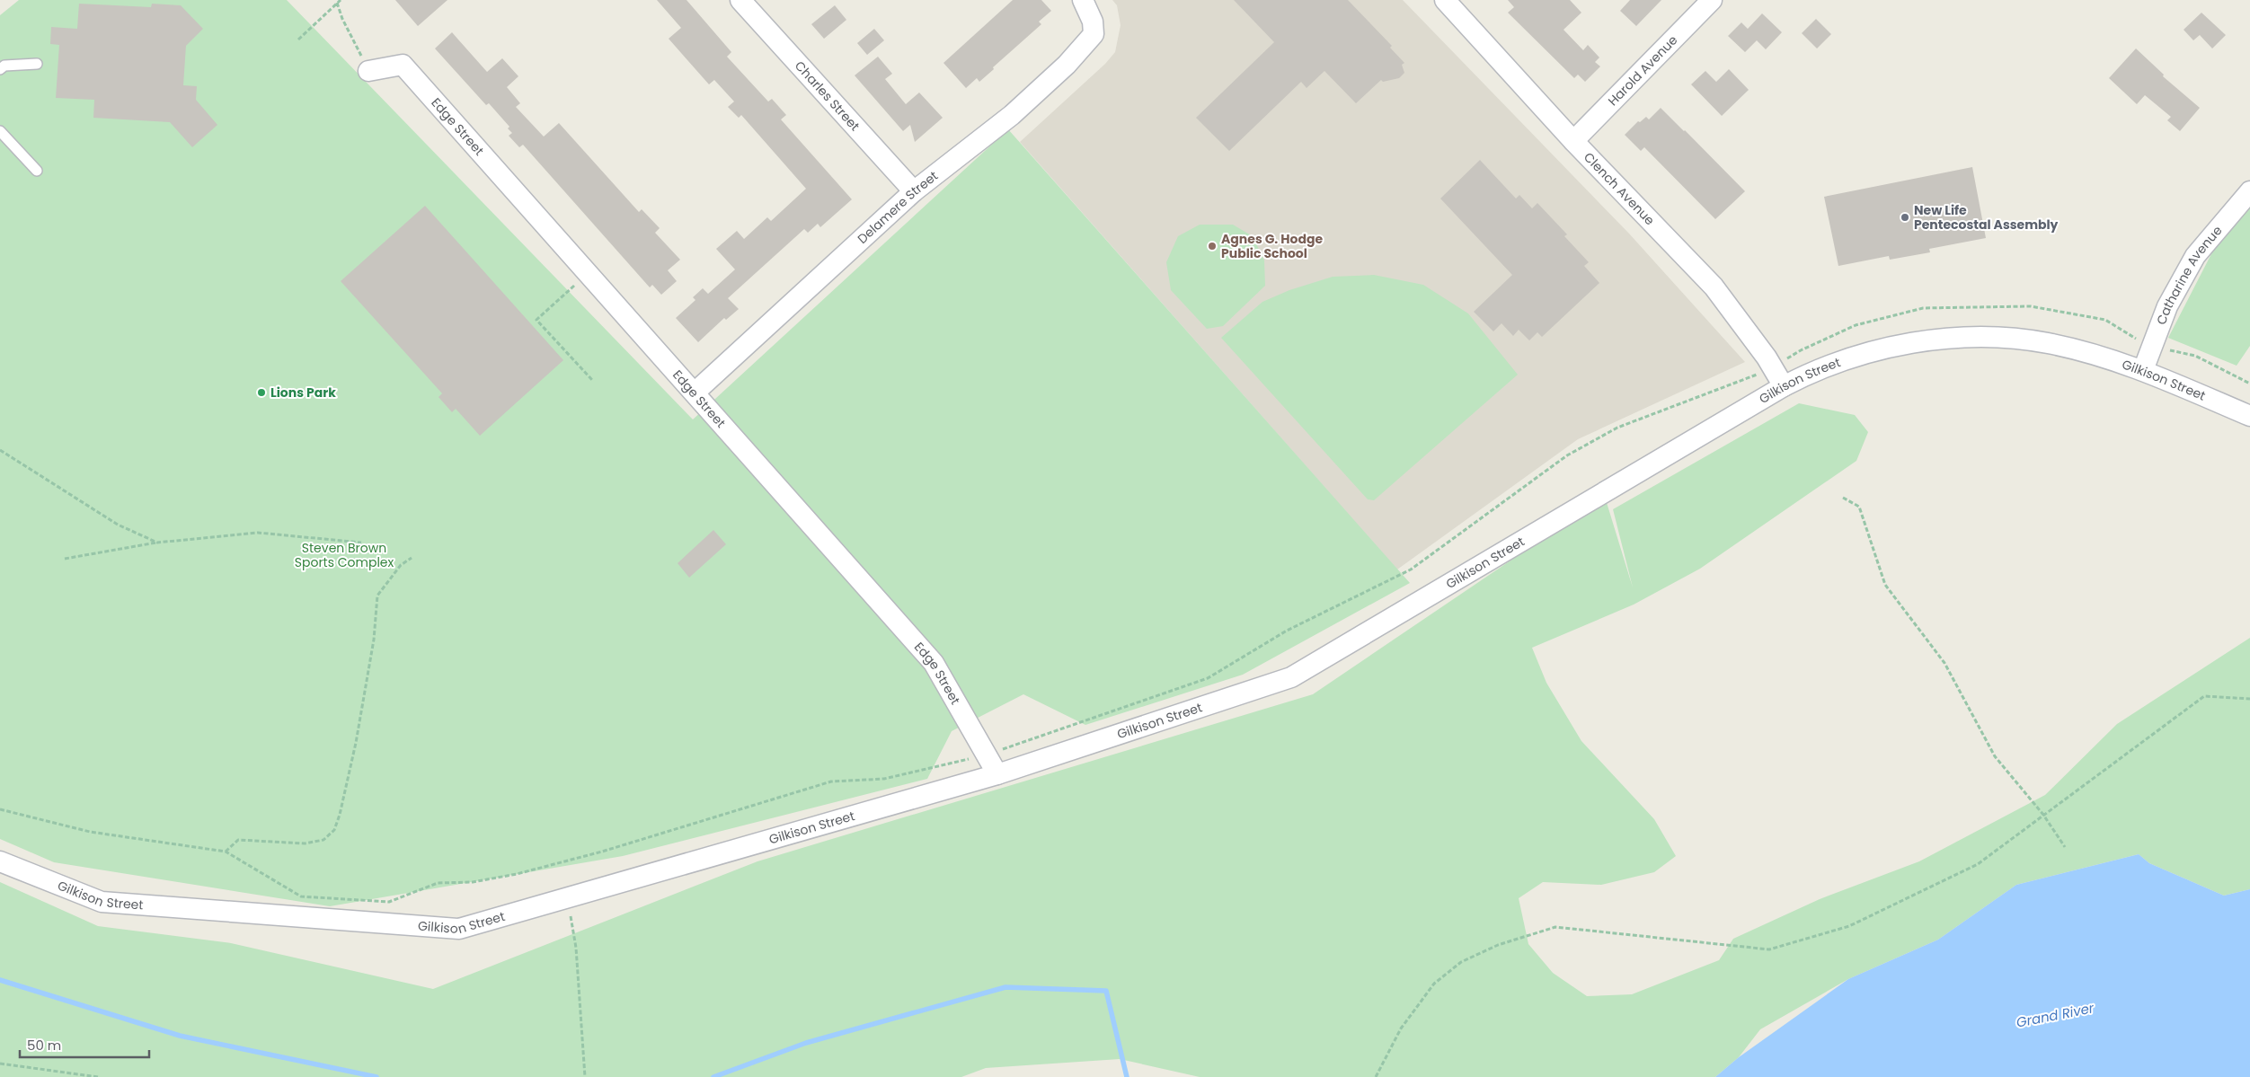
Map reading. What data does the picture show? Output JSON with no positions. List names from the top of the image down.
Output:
{
  "streets": {
    "street": [
      "Harold Avenue",
      "Charles Street",
      "Edge Street",
      "Clench Avenue",
      "Delamere Street",
      "Catharine Avenue",
      "Gilkison Street"
    ]
  },
  "crossings": [
    ["Harold Avenue", "Clench Avenue"],
    ["Charles Street", "Delamere Street"],
    ["Edge Street", "Delamere Street"],
    ["Edge Street", "Gilkison Street"],
    ["Clench Avenue", "Gilkison Street"],
    ["Catharine Avenue", "Gilkison Street"]
  ],
  "water": ["Grand River"],
  "parks": ["Steven Brown Sports Complex"],
  "places": ["New Life Pentecostal Assembly", "Agnes G. Hodge Public School", "Lions Park"],
  "scale_bar": "50 m"
}
